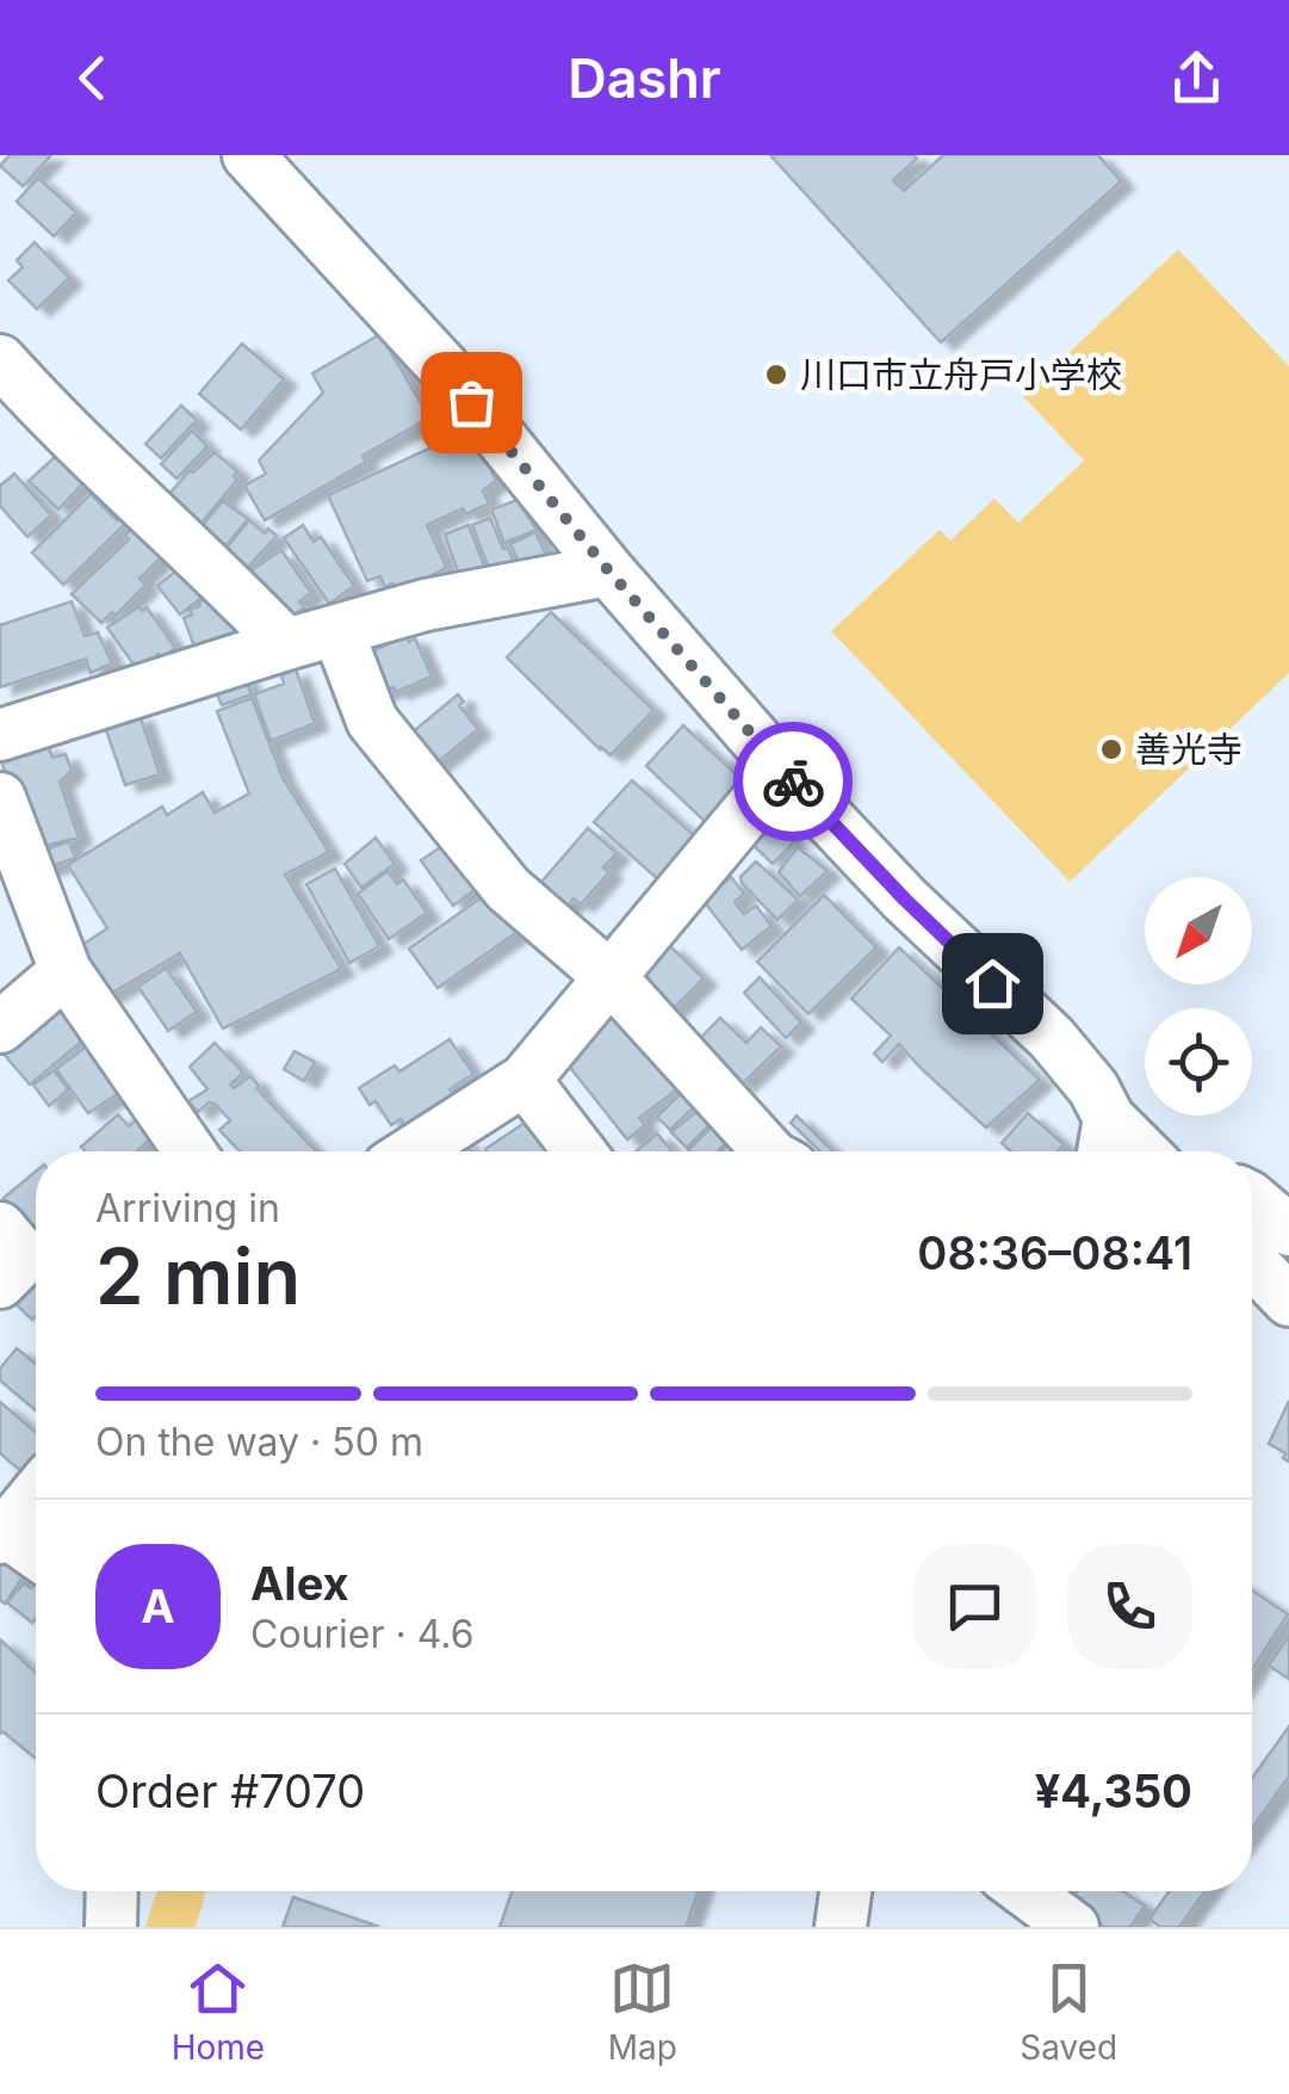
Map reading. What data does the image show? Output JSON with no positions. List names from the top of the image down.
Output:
{
  "places": ["川口市立舟戸小学校", "善光寺"],
  "north": "bottom left",
  "page": {
    "header": "Dashr",
    "heading": ["2 min", "Arriving in", "08:36–08:41"],
    "panel": [
      "Alex",
      "Courier · 4.6",
      "Order #7070",
      "¥4,350"
    ],
    "bar": "On the way · 50 m",
    "round": "A",
    "tabs": ["Home", "Map", "Saved"]
  }
}
